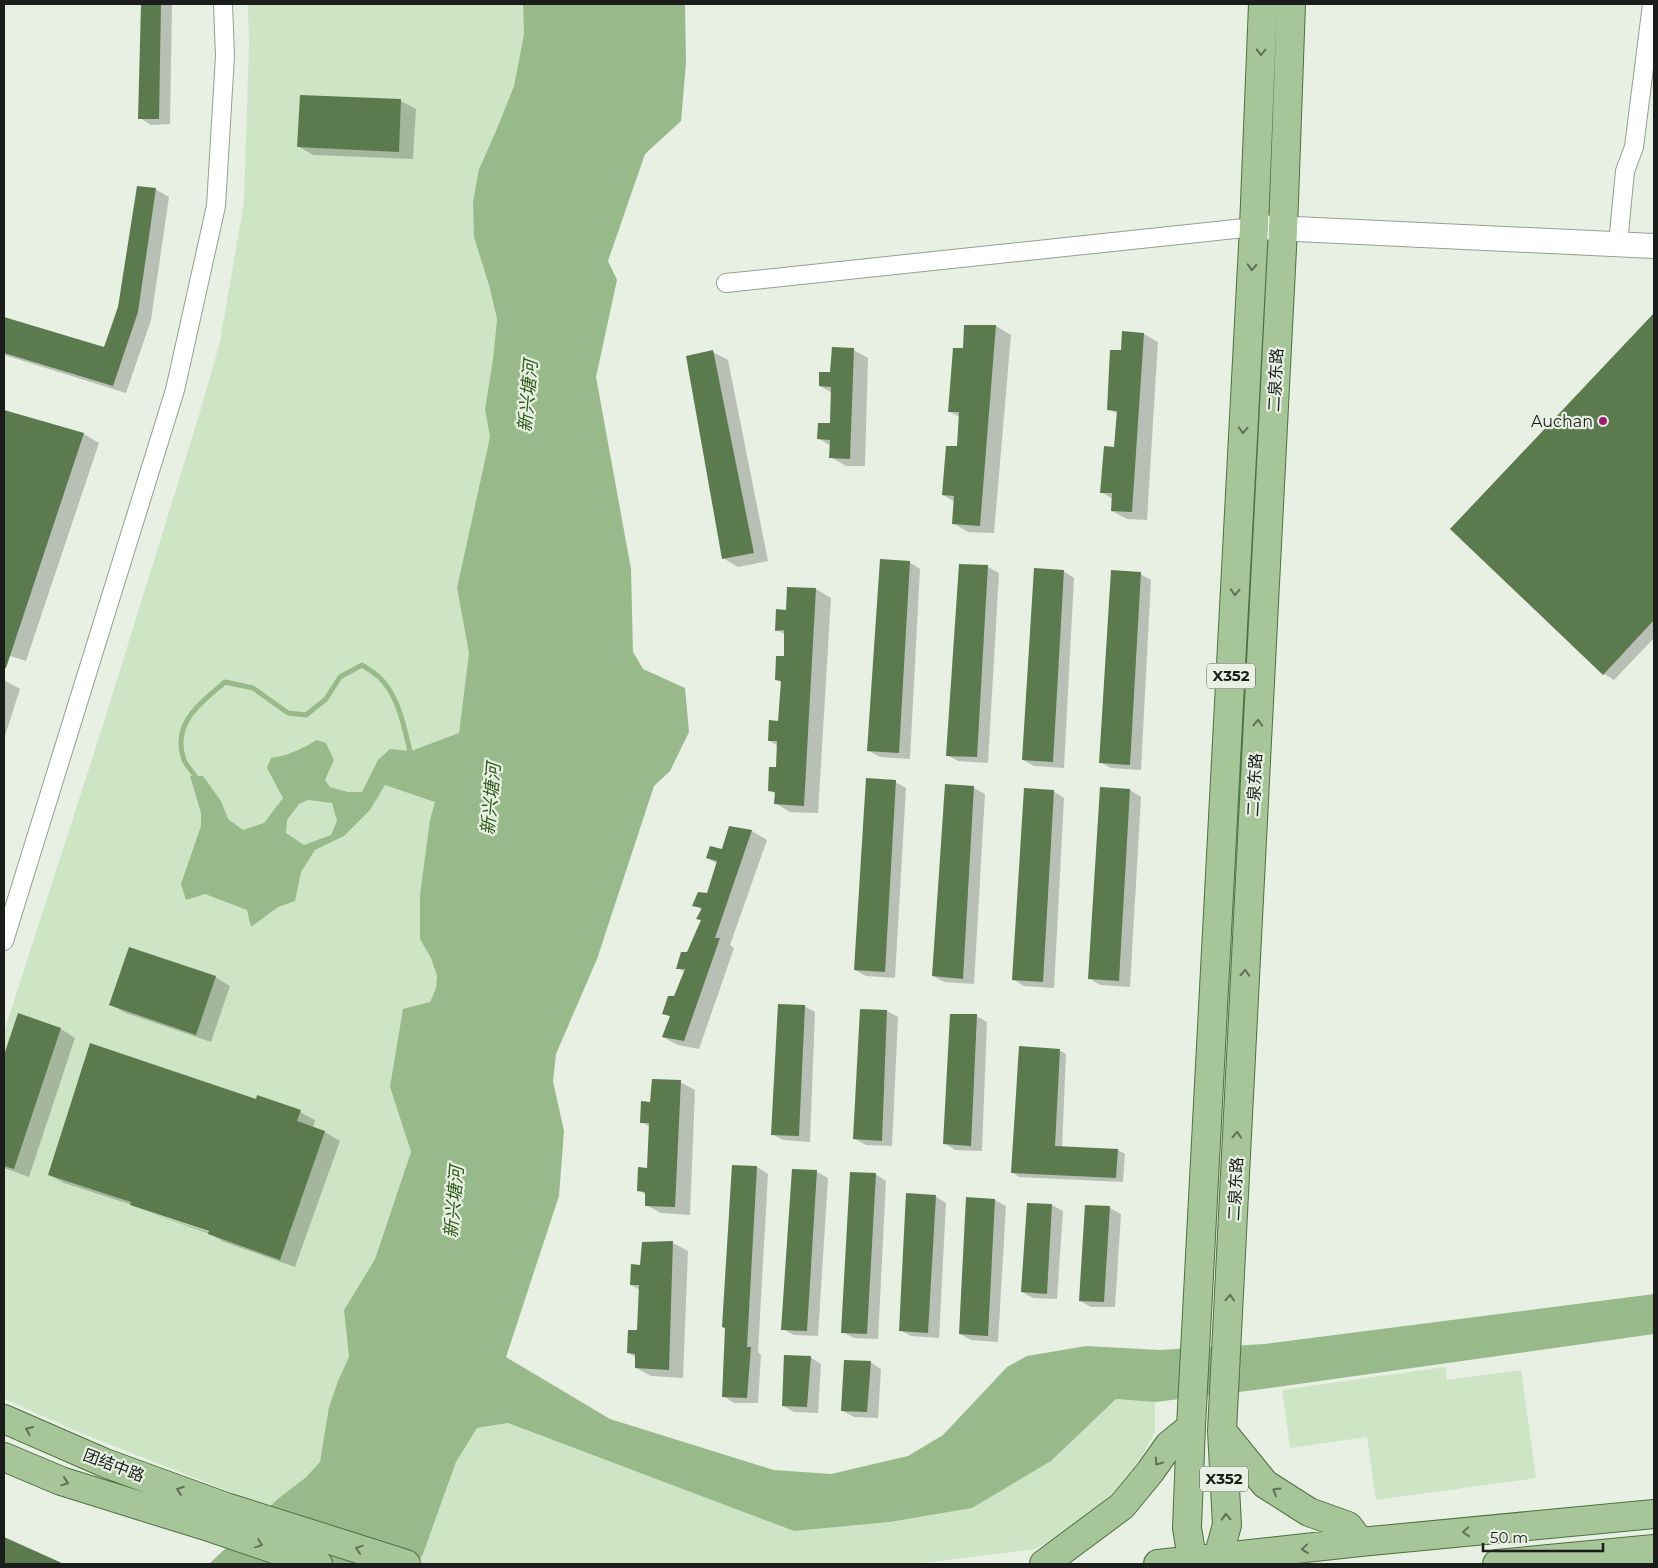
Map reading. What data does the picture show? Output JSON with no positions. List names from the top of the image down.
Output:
{
  "streets": {
    "main road": ["二泉东路", "X352", "团结中路"]
  },
  "water": ["新兴塘河"],
  "places": ["Auchan"],
  "scale_bar": "50 m"
}
